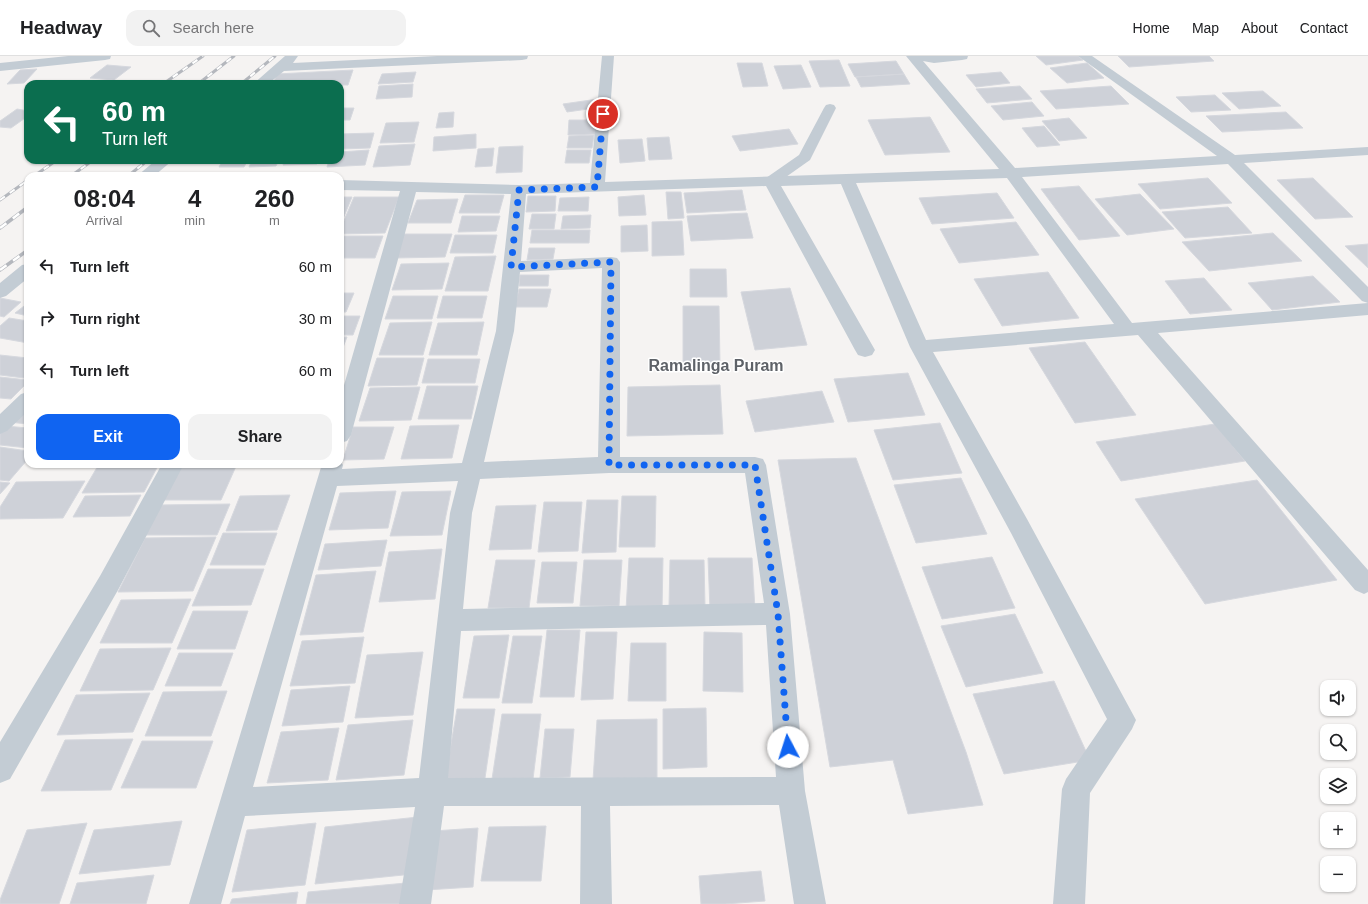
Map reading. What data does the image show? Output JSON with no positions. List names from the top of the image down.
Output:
{
  "districts": ["Ramalinga Puram"],
  "page": {
    "header": "Headway",
    "search": "Search here",
    "nav": [
      "Home",
      "Map",
      "About",
      "Contact"
    ],
    "turn": ["60 m", "Turn left"],
    "eta": [
      "08:04",
      "Arrival",
      "4",
      "min",
      "260",
      "m"
    ],
    "list": [
      {
        "name": "Turn left",
        "value": "60 m"
      },
      {
        "name": "Turn right",
        "value": "30 m"
      },
      {
        "name": "Turn left",
        "value": "60 m"
      }
    ],
    "buttons": ["Exit", "Share"],
    "map_buttons": ["+", "−"]
  }
}
